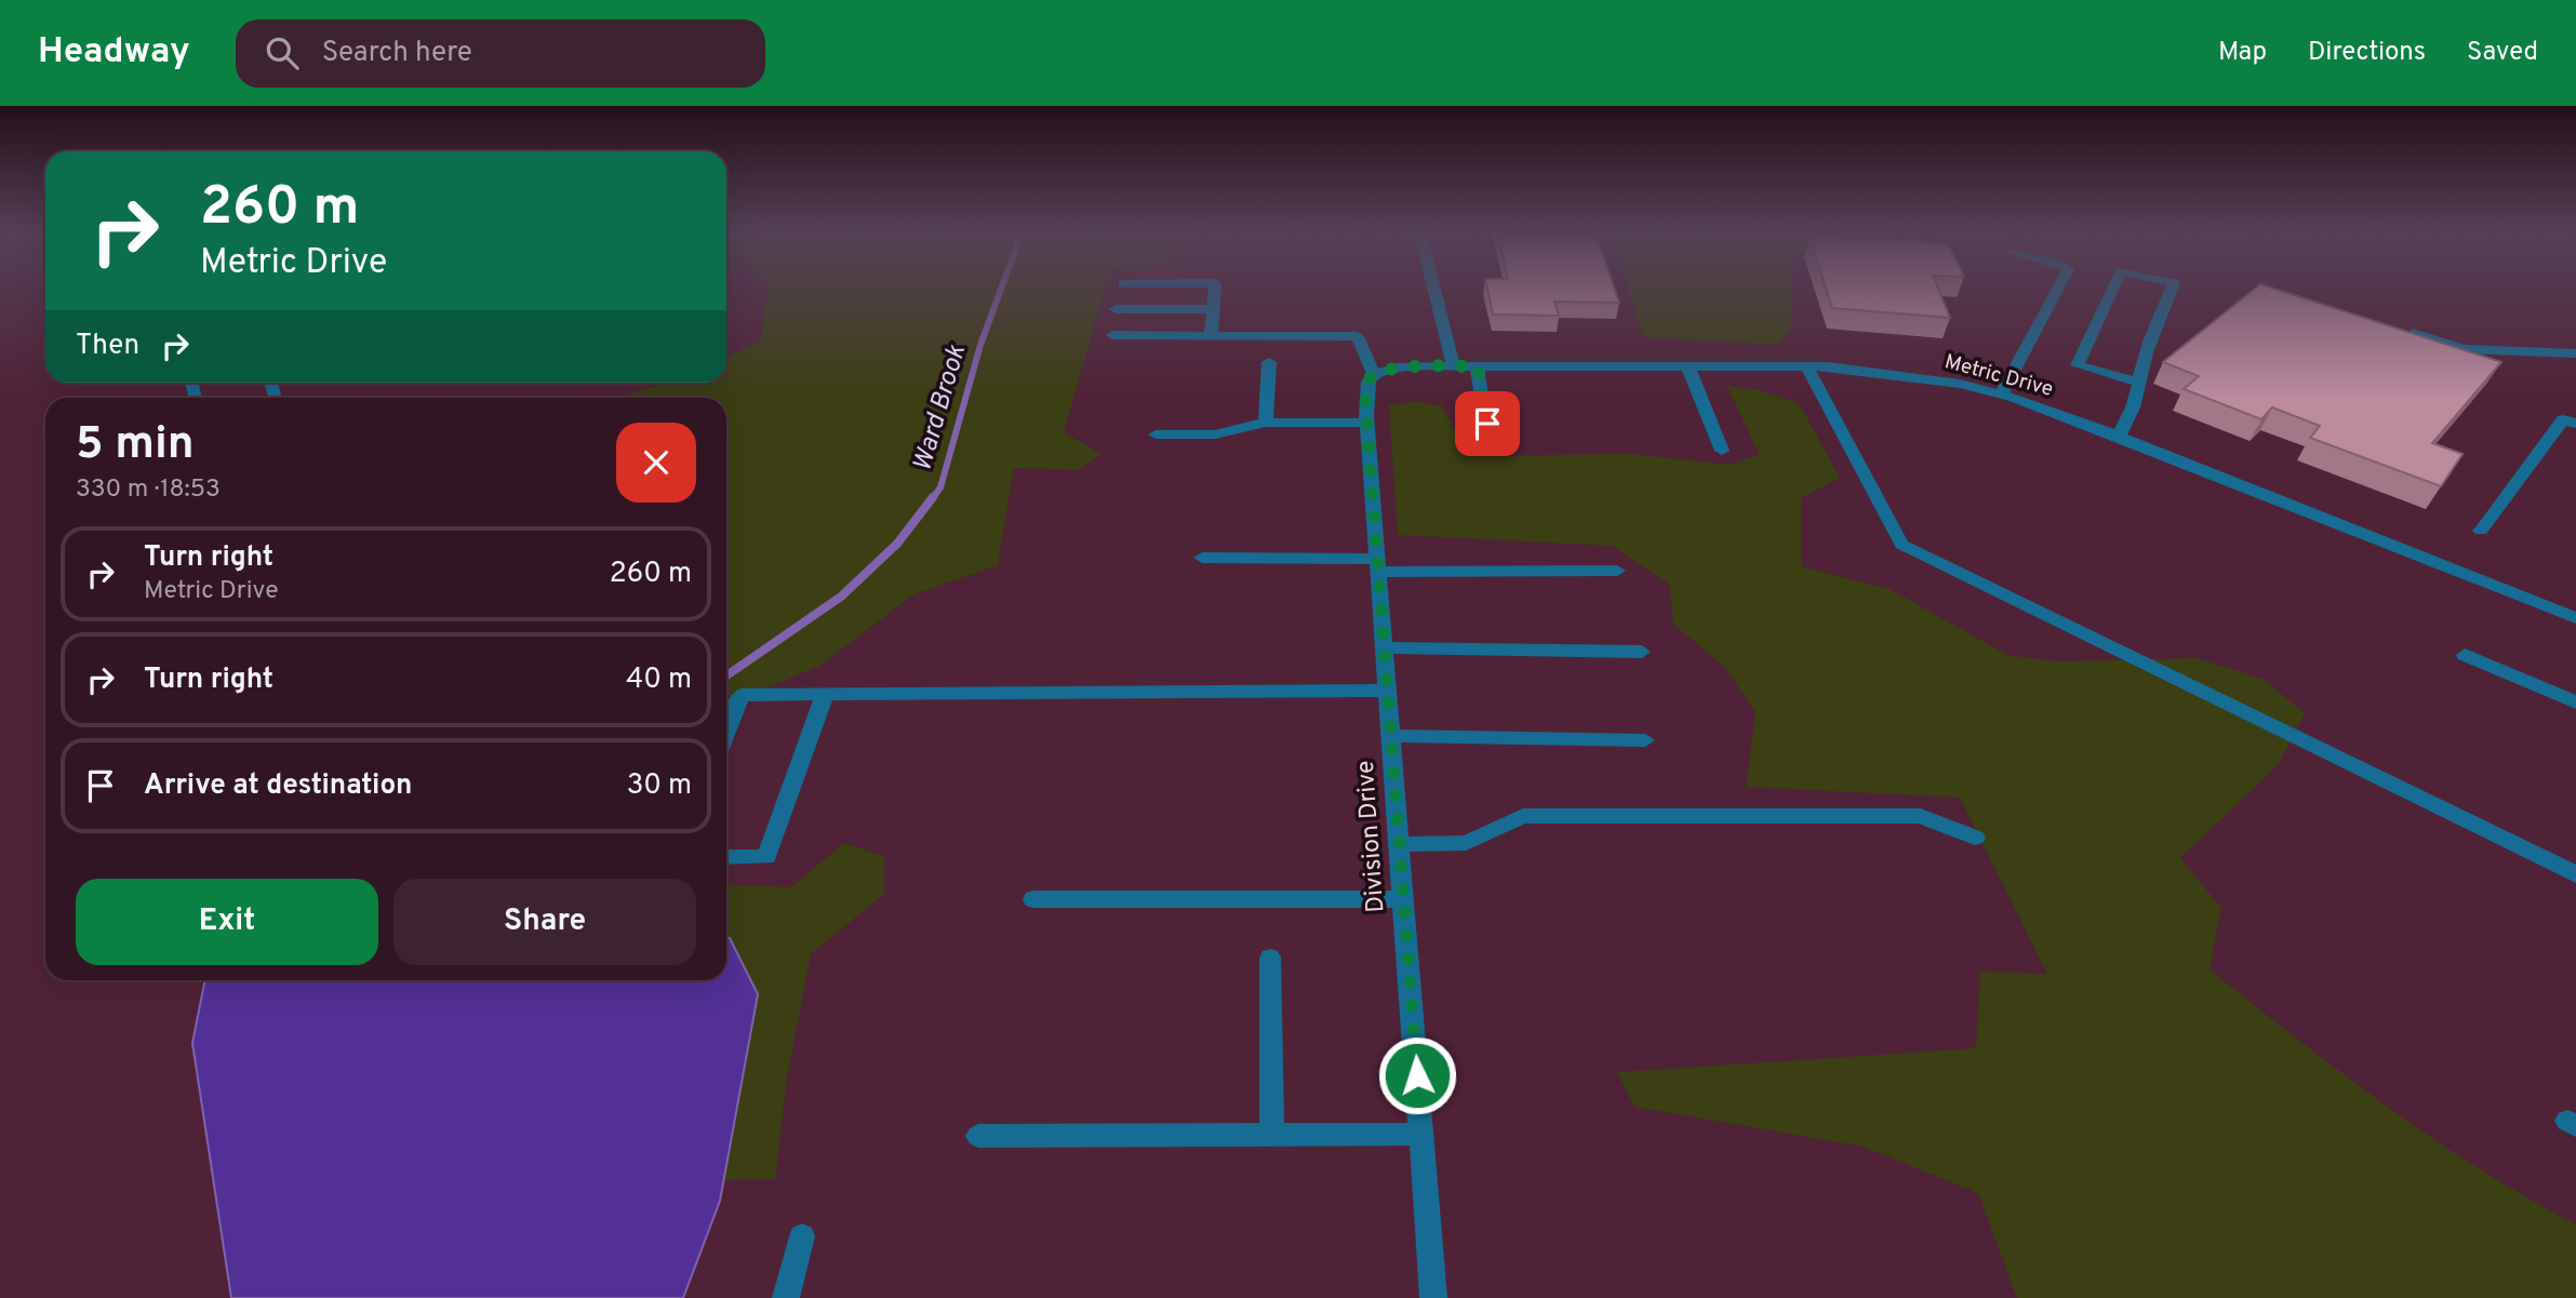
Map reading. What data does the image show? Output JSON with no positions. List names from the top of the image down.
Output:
{
  "streets": {
    "street": ["Metric Drive", "Division Drive"]
  },
  "crossings": [
    ["Metric Drive", "Division Drive"]
  ],
  "water": ["Ward Brook"],
  "page": {
    "header": "Headway",
    "search": "Search here",
    "nav": ["Map", "Directions", "Saved"],
    "turn": ["260 m", "Metric Drive"],
    "then": "Then",
    "heading": ["5 min", "330 m · 18:53"],
    "list": [
      {
        "name": "Turn right",
        "note": "Metric Drive",
        "value": "260 m"
      },
      {
        "name": "Turn right",
        "value": "40 m"
      },
      {
        "name": "Arrive at destination",
        "value": "30 m"
      }
    ],
    "buttons": ["Exit", "Share"]
  }
}
